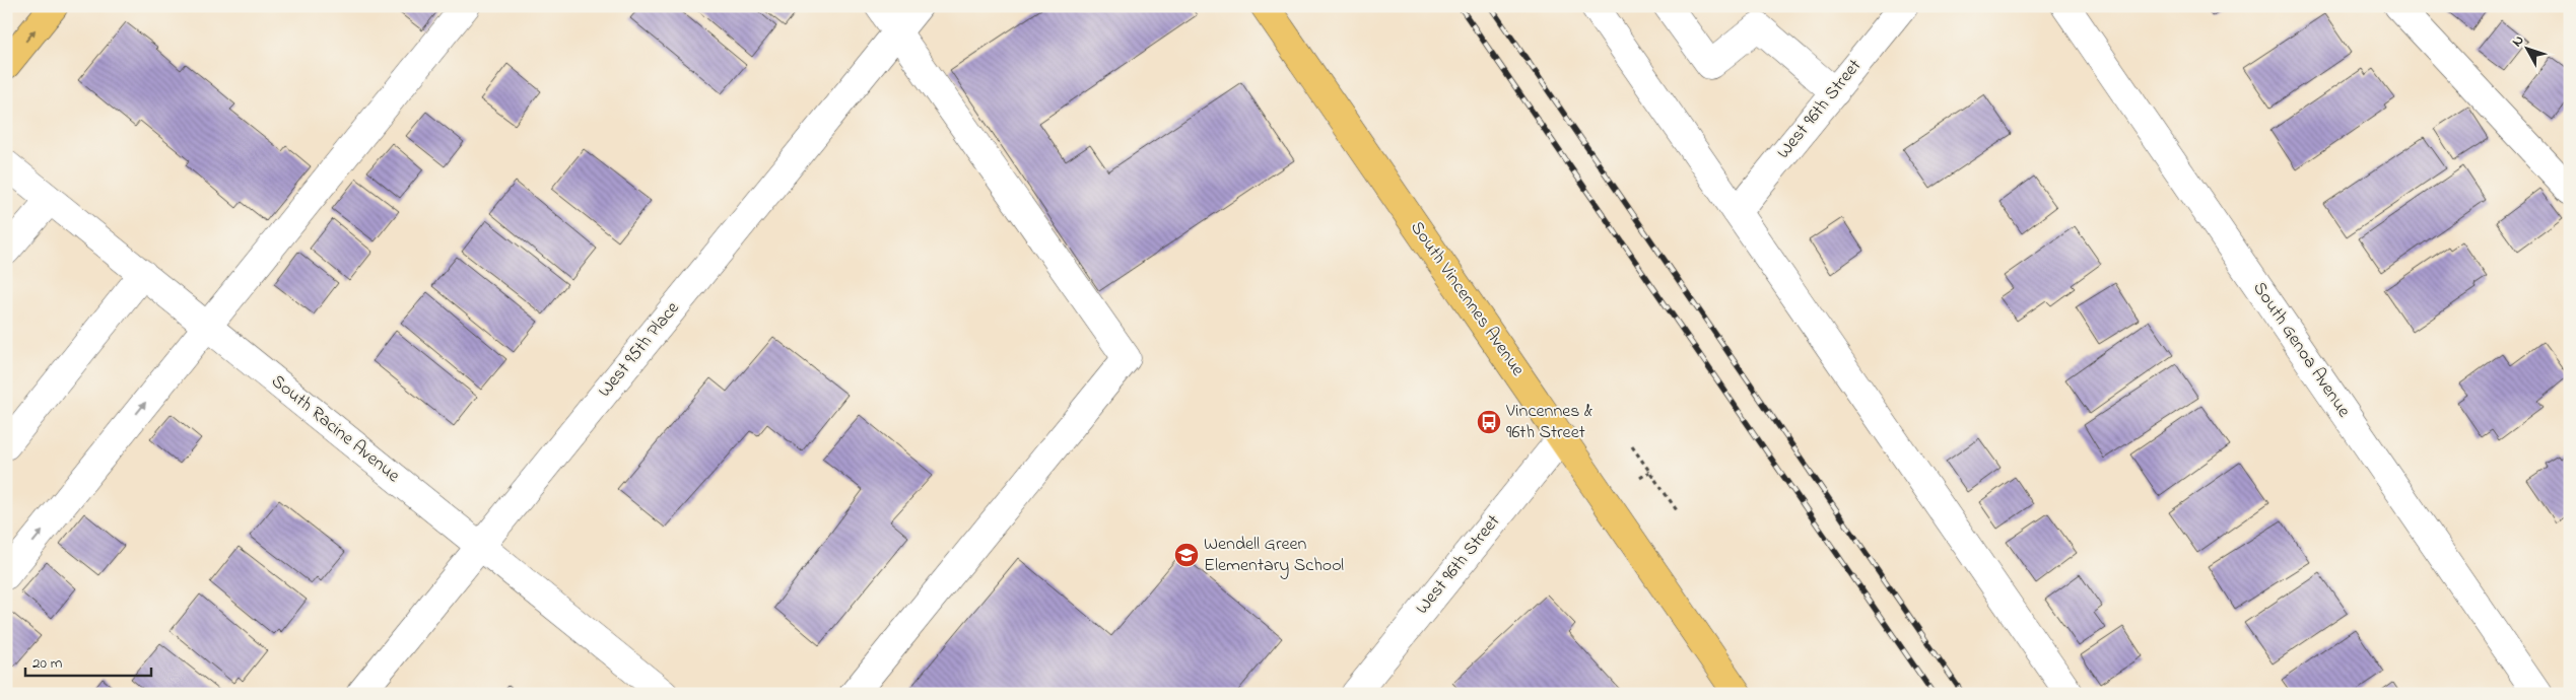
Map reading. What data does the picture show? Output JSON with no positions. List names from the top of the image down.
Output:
{
  "streets": {
    "main road": ["South Vincennes Avenue"],
    "street": [
      "West 96th Street",
      "West 95th Place",
      "South Genoa Avenue",
      "South Racine Avenue"
    ]
  },
  "crossings": [
    ["West 96th Street", "South Vincennes Avenue"],
    ["West 95th Place", "South Racine Avenue"]
  ],
  "places": {
    "bus stop": ["Vincennes & 96th Street"],
    "school or university": ["Wendell Green Elementary School"]
  },
  "scale_bar": "20 m",
  "north": "top left"
}
